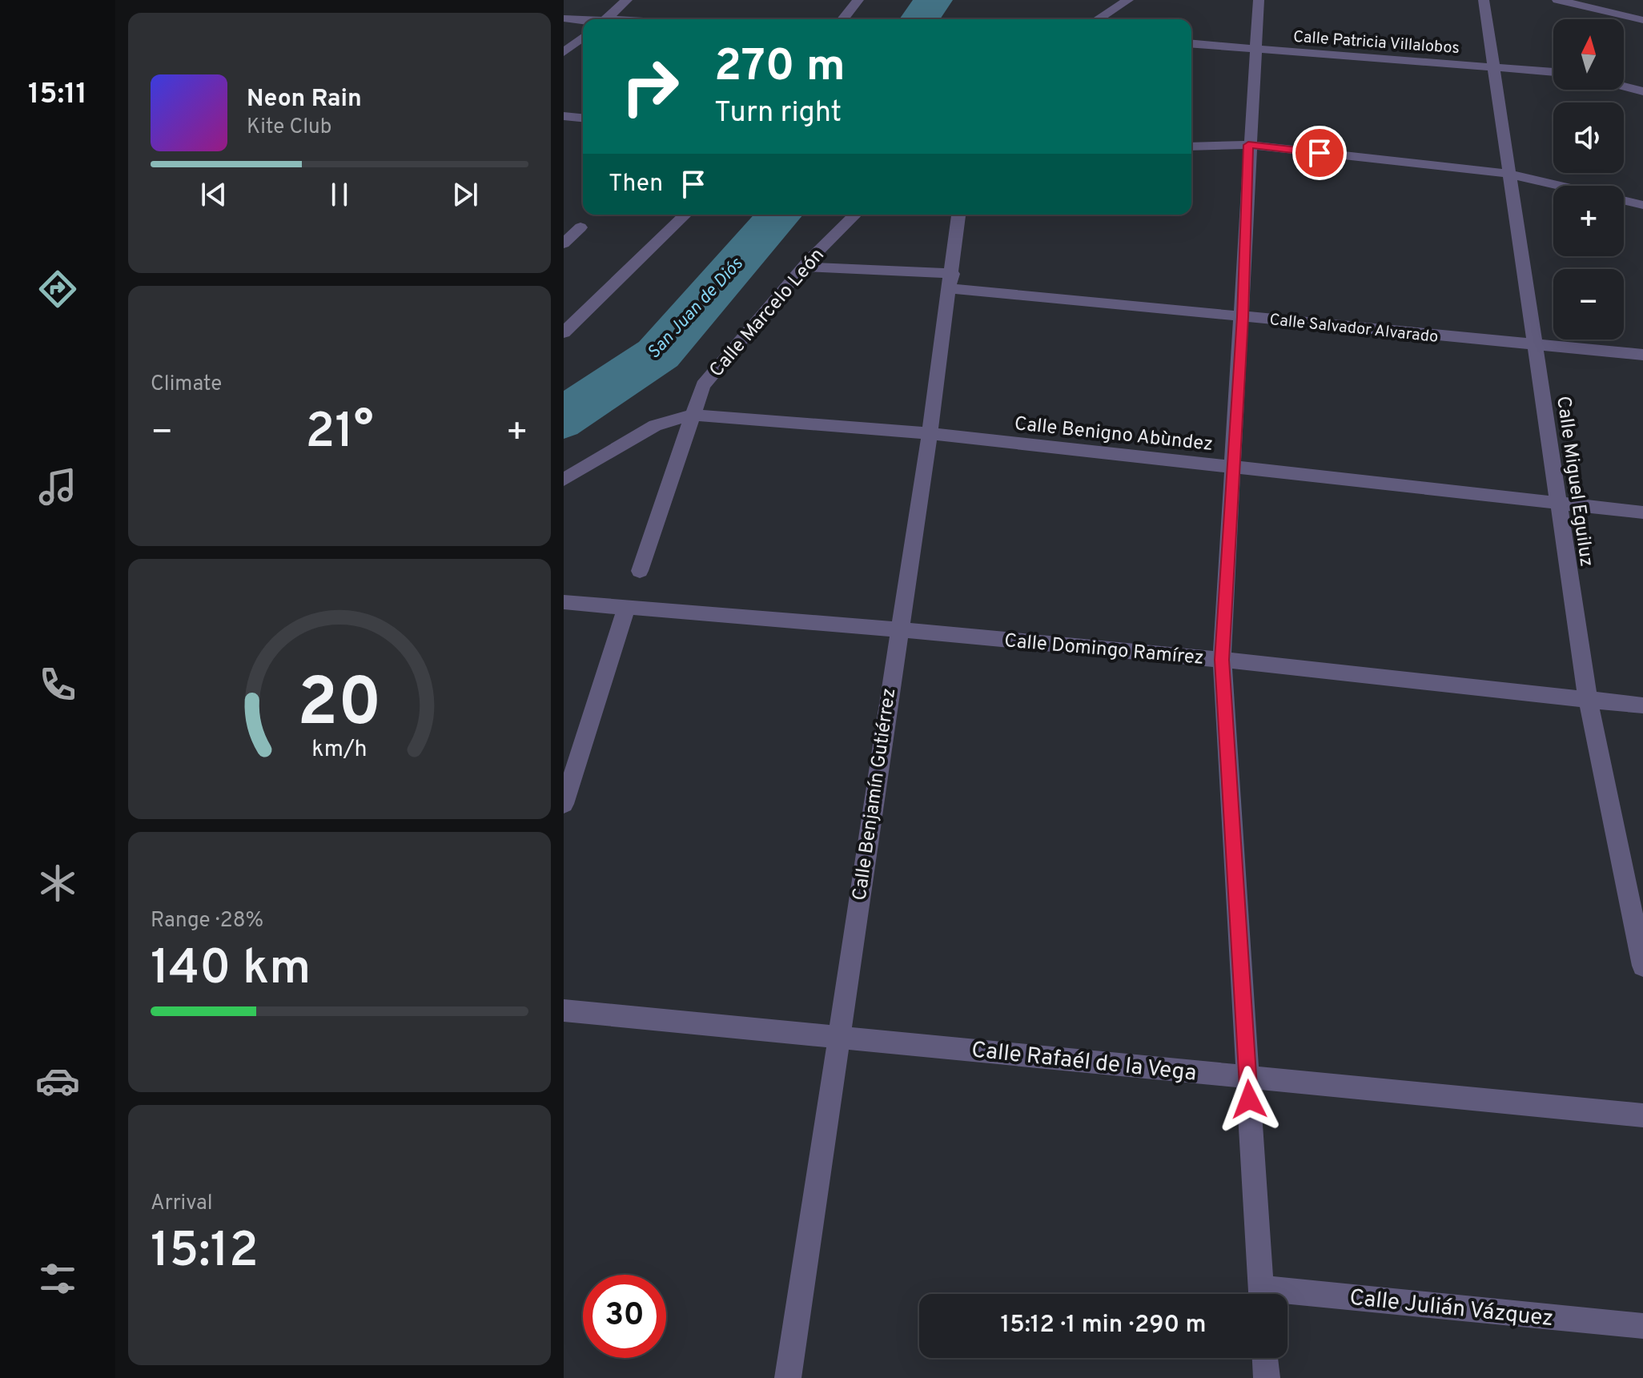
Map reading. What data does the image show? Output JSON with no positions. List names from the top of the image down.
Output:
{
  "streets": {
    "street": [
      "Calle Patricia Villalobos",
      "Calle Marcelo León",
      "Calle Salvador Alvarado",
      "Calle Benigno Abùndez",
      "Calle Miguel Eguiluz",
      "Calle Domingo Ramírez",
      "Calle Benjamín Gutiérrez",
      "Calle Rafaél de la Vega",
      "Calle Julián Vázquez"
    ]
  },
  "crossings": [
    ["Calle Patricia Villalobos", "Calle Miguel Eguiluz"],
    ["Calle Marcelo León", "Calle Salvador Alvarado"],
    ["Calle Marcelo León", "Calle Benigno Abùndez"],
    ["Calle Salvador Alvarado", "Calle Miguel Eguiluz"],
    ["Calle Salvador Alvarado", "Calle Benjamín Gutiérrez"],
    ["Calle Benigno Abùndez", "Calle Miguel Eguiluz"],
    ["Calle Benigno Abùndez", "Calle Benjamín Gutiérrez"],
    ["Calle Miguel Eguiluz", "Calle Domingo Ramírez"],
    ["Calle Domingo Ramírez", "Calle Benjamín Gutiérrez"],
    ["Calle Benjamín Gutiérrez", "Calle Rafaél de la Vega"]
  ],
  "water": ["San Juan de Diós"],
  "north": "top",
  "page": {
    "tabs": "15:11",
    "map_buttons": ["+", "−"],
    "turn": ["270 m", "Turn right"],
    "song": ["Neon Rain", "Kite Club"],
    "then": "Then",
    "tile": [
      "Climate",
      ["Range · 28%", "140 km"],
      ["Arrival", "15:12"]
    ],
    "heat": ["−", "21°", "+"],
    "limit": "30",
    "trip": "15:12 · 1 min · 290 m",
    "gauge": ["20", "km/h"]
  }
}
